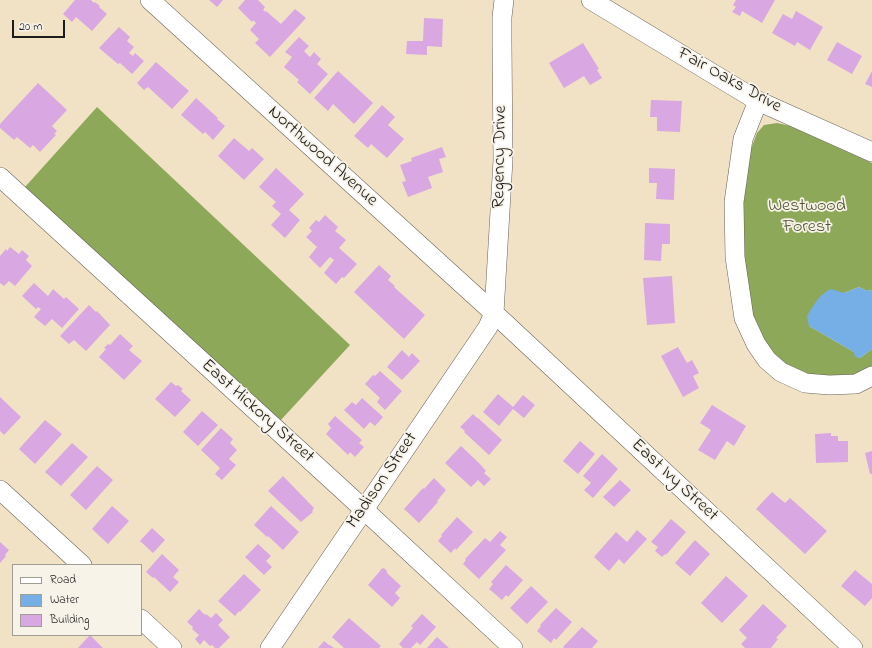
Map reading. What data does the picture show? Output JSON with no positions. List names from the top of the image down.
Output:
{
  "streets": {
    "street": [
      "Fair Oaks Drive",
      "Northwood Avenue",
      "Regency Drive",
      "East Hickory Street",
      "Madison Street",
      "East Ivy Street"
    ]
  },
  "crossings": [
    ["Northwood Avenue", "Regency Drive"],
    ["Northwood Avenue", "Madison Street"],
    ["Northwood Avenue", "East Ivy Street"],
    ["Regency Drive", "Madison Street"],
    ["Regency Drive", "East Ivy Street"],
    ["East Hickory Street", "Madison Street"],
    ["Madison Street", "East Ivy Street"]
  ],
  "parks": ["Westwood Forest"],
  "legend": ["Road", "Water", "Building"],
  "scale_bar": "20 m"
}
